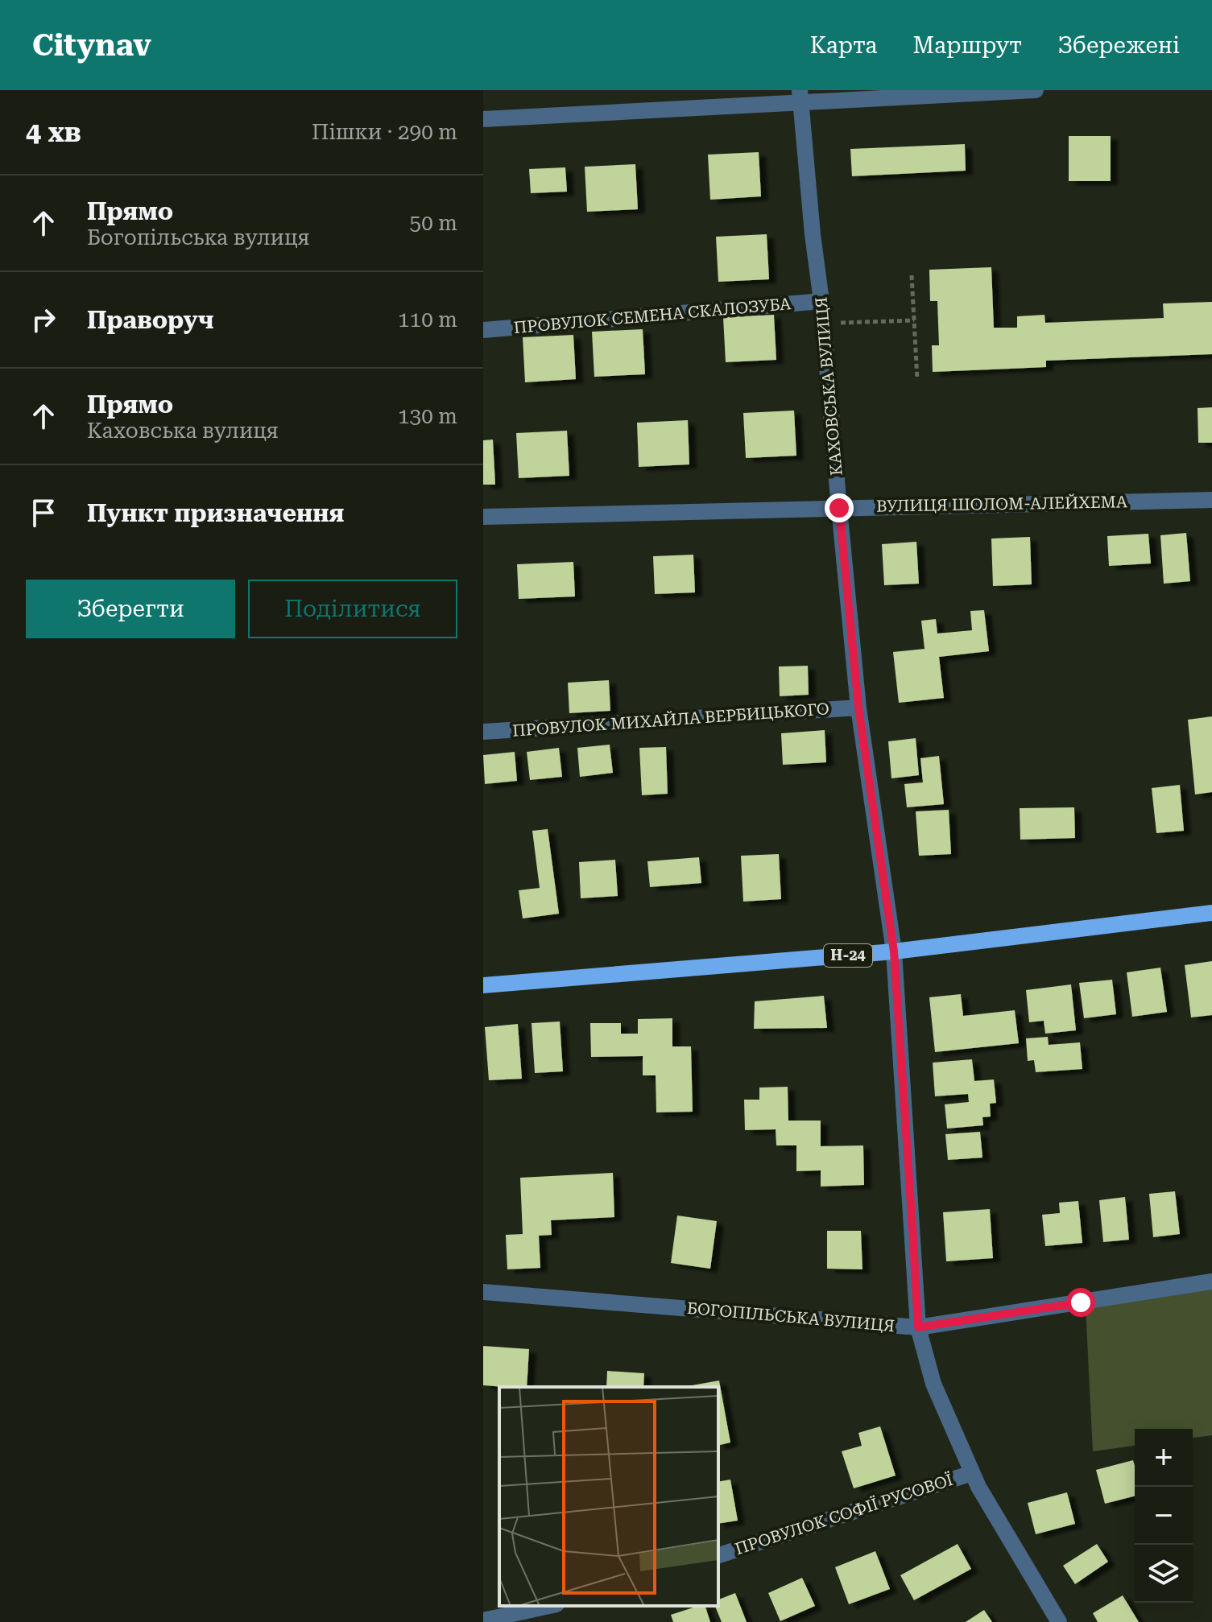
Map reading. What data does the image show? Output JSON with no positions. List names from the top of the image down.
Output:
{
  "streets": {
    "main road": ["Н-24"],
    "street": [
      "ПРОВУЛОК СЕМЕНА СКАЛОЗУБА",
      "КАХОВСЬКА ВУЛИЦЯ",
      "ВУЛИЦЯ ШОЛОМ-АЛЕЙХЕМА",
      "ПРОВУЛОК МИХАЙЛА ВЕРБИЦЬКОГО",
      "БОГОПІЛЬСЬКА ВУЛИЦЯ",
      "ПРОВУЛОК СОФІЇ РУСОВОЇ"
    ]
  },
  "crossings": [
    ["ПРОВУЛОК СЕМЕНА СКАЛОЗУБА", "КАХОВСЬКА ВУЛИЦЯ"],
    ["КАХОВСЬКА ВУЛИЦЯ", "ВУЛИЦЯ ШОЛОМ-АЛЕЙХЕМА"],
    ["КАХОВСЬКА ВУЛИЦЯ", "ПРОВУЛОК МИХАЙЛА ВЕРБИЦЬКОГО"],
    ["КАХОВСЬКА ВУЛИЦЯ", "Н-24"],
    ["КАХОВСЬКА ВУЛИЦЯ", "БОГОПІЛЬСЬКА ВУЛИЦЯ"],
    ["КАХОВСЬКА ВУЛИЦЯ", "ПРОВУЛОК СОФІЇ РУСОВОЇ"]
  ],
  "page": {
    "header": "Citynav",
    "nav": ["Карта", "Маршрут", "Збережені"],
    "heading": ["4 хв", "Пішки · 290 m"],
    "list": [
      ["Прямо", "Богопільська вулиця", "50 m"],
      ["Праворуч", "110 m"],
      ["Прямо", "Каховська вулиця", "130 m"],
      "Пункт призначення"
    ],
    "buttons": ["Зберегти", "Поділитися"],
    "map_buttons": ["+", "−"]
  }
}
